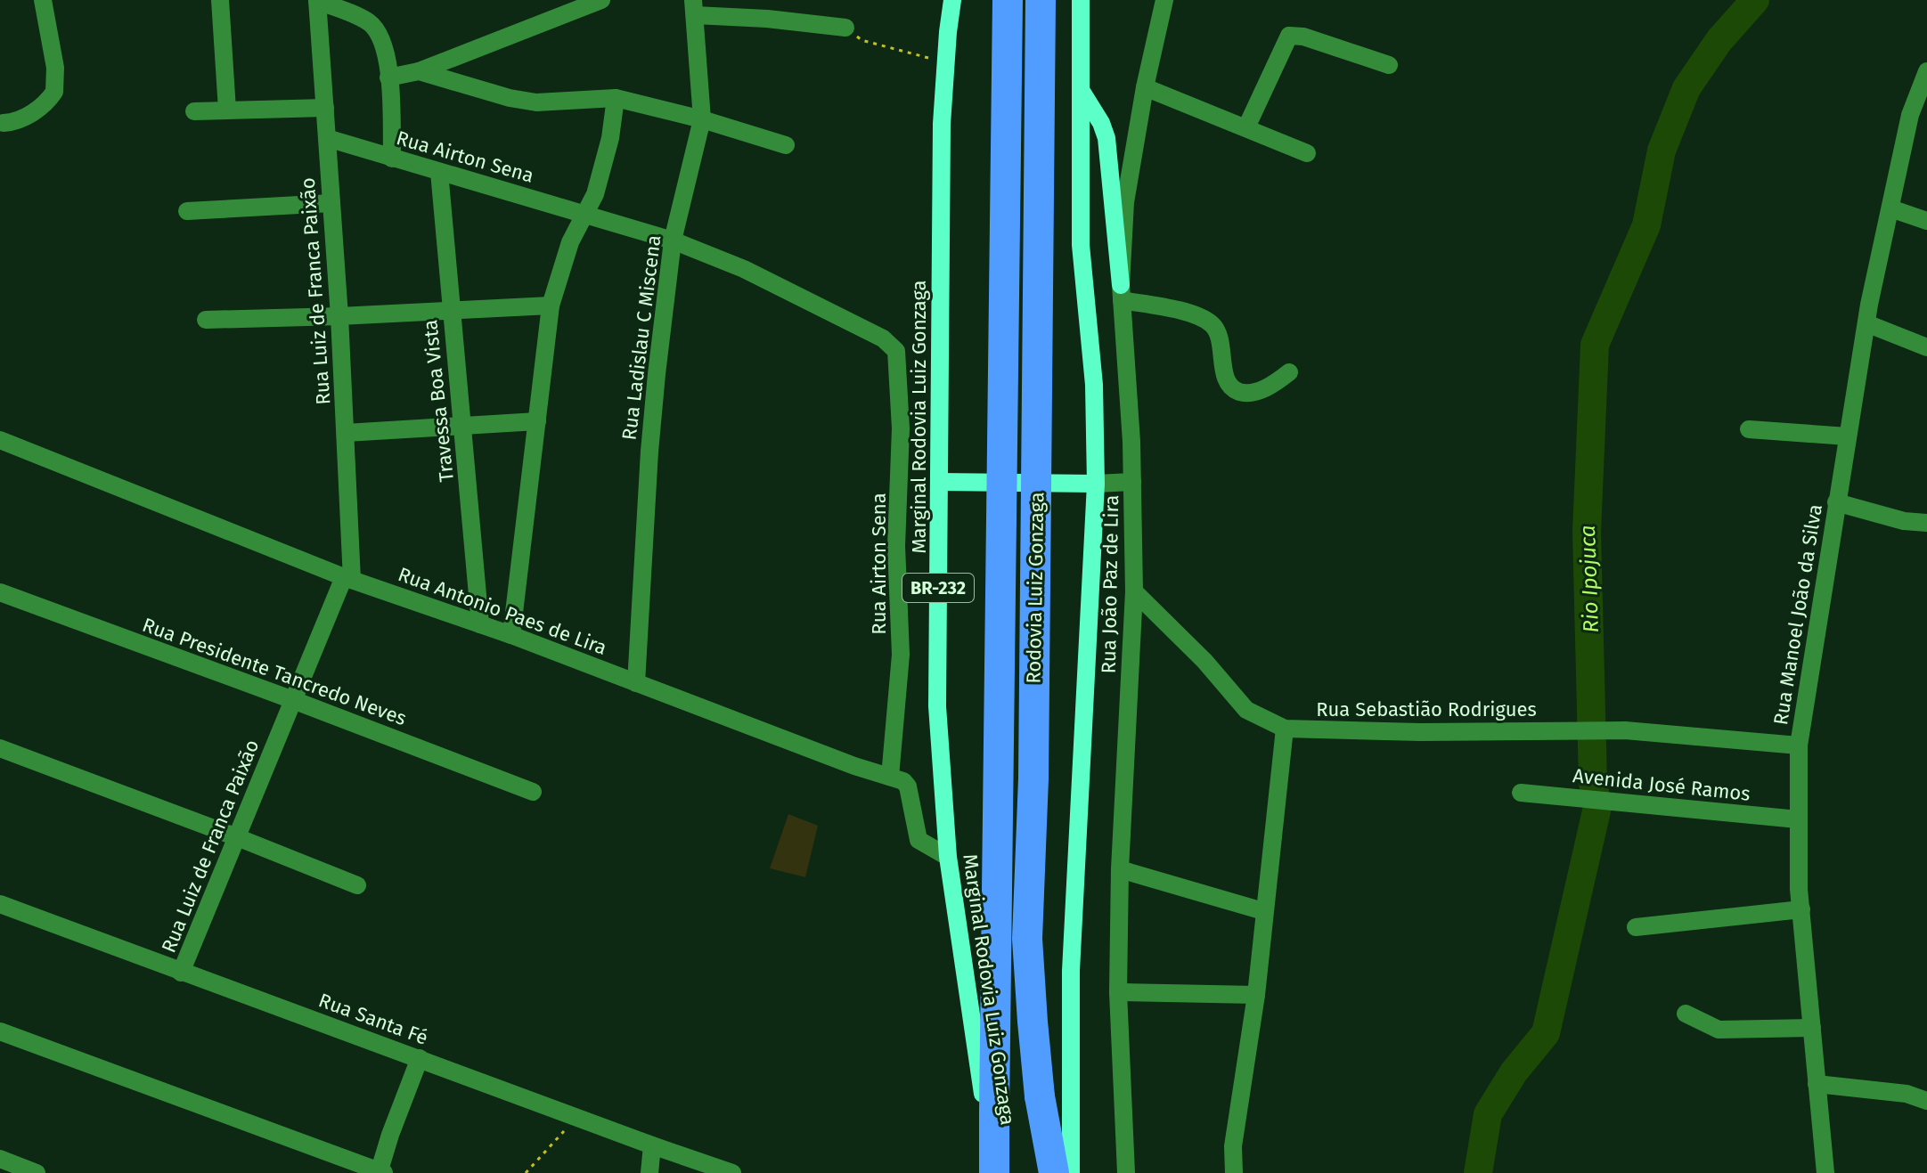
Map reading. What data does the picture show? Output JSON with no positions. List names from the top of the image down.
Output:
{
  "streets": {
    "highway": ["BR-232", "Rodovia Luiz Gonzaga"],
    "main road": ["Marginal Rodovia Luiz Gonzaga"],
    "street": [
      "Rua Airton Sena",
      "Rua Luiz de Franca Paixão",
      "Rua Ladislau C Miscena",
      "Travessa Boa Vista",
      "Rua João Paz de Lira",
      "Rua Antonio Paes de Lira",
      "Rua Manoel João da Silva",
      "Rua Presidente Tancredo Neves",
      "Rua Sebastião Rodrigues",
      "Avenida José Ramos",
      "Rua Santa Fé"
    ]
  },
  "crossings": [
    ["Rua Airton Sena", "Rua Luiz de Franca Paixão"],
    ["Rua Airton Sena", "Rua Ladislau C Miscena"],
    ["Rua Airton Sena", "Travessa Boa Vista"],
    ["Rua Airton Sena", "Rua Antonio Paes de Lira"],
    ["Rua Luiz de Franca Paixão", "Rua Antonio Paes de Lira"],
    ["Rua Luiz de Franca Paixão", "Rua Presidente Tancredo Neves"],
    ["Rua Luiz de Franca Paixão", "Rua Santa Fé"],
    ["Rua Ladislau C Miscena", "Rua Antonio Paes de Lira"],
    ["Travessa Boa Vista", "Rua Antonio Paes de Lira"],
    ["Marginal Rodovia Luiz Gonzaga", "Rodovia Luiz Gonzaga"],
    ["Rua João Paz de Lira", "Rua Sebastião Rodrigues"],
    ["Rua Manoel João da Silva", "Rua Sebastião Rodrigues"],
    ["Rua Manoel João da Silva", "Avenida José Ramos"]
  ],
  "water": ["Rio Ipojuca"]
}
